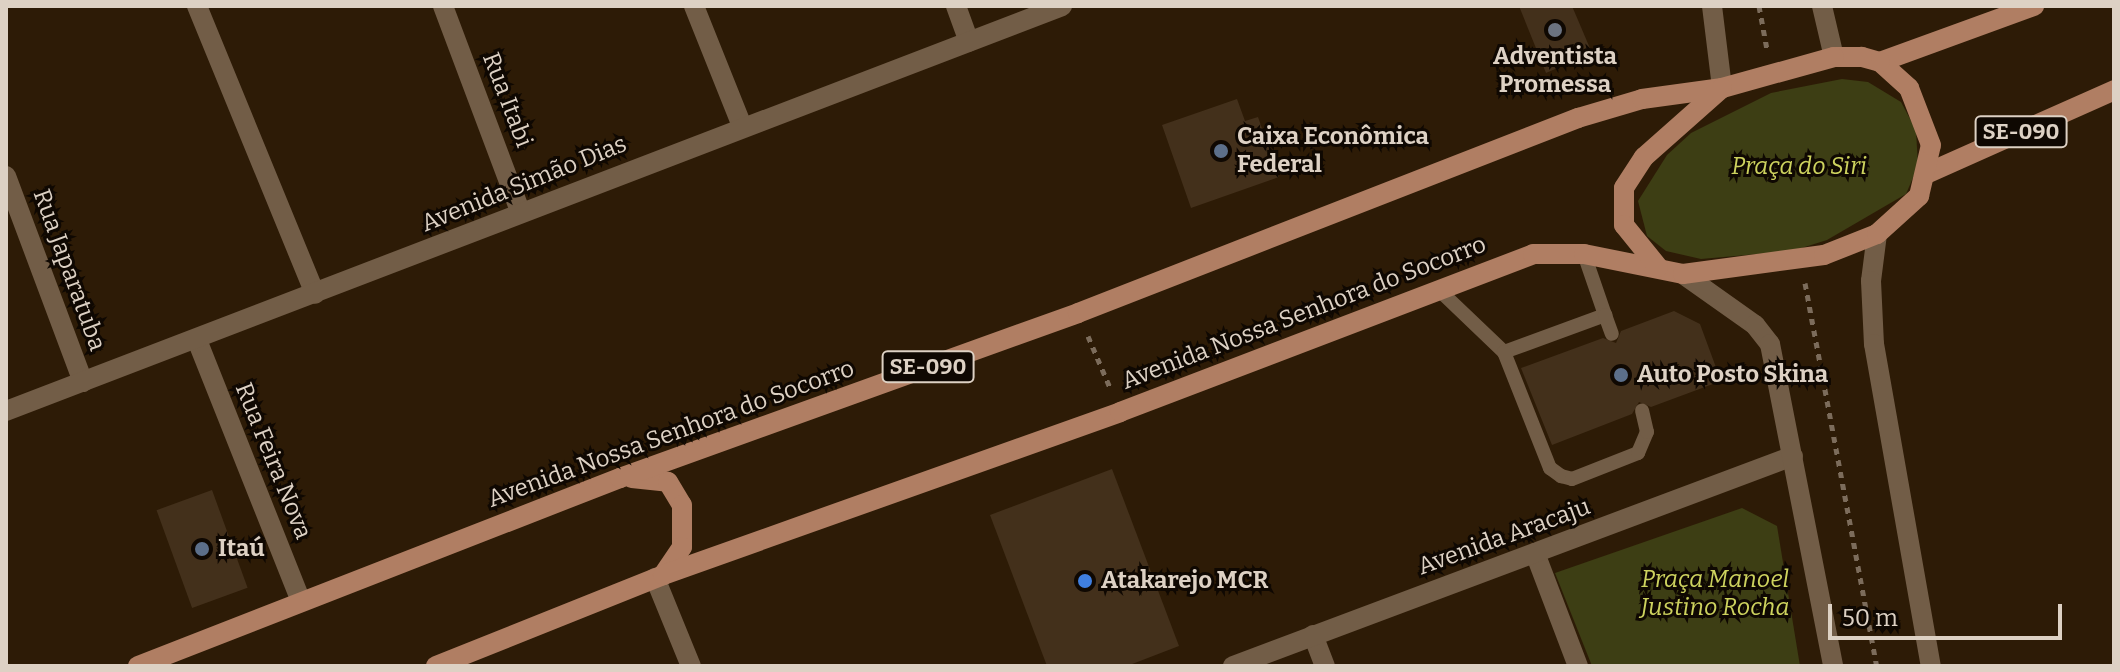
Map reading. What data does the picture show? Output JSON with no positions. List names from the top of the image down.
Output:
{
  "streets": {
    "main road": ["SE-090", "Avenida Nossa Senhora do Socorro"],
    "street": [
      "Rua Itabi",
      "Avenida Simão Dias",
      "Rua Japaratuba",
      "Rua Feira Nova",
      "Avenida Aracaju"
    ]
  },
  "crossings": [
    ["Rua Itabi", "Avenida Simão Dias"],
    ["SE-090", "Avenida Nossa Senhora do Socorro"],
    ["Avenida Simão Dias", "Rua Japaratuba"],
    ["Avenida Simão Dias", "Rua Feira Nova"],
    ["Avenida Nossa Senhora do Socorro", "Rua Feira Nova"]
  ],
  "parks": ["Praça do Siri", "Praça Manoel Justino Rocha"],
  "places": [
    "Adventista Promessa",
    "Caixa Econômica Federal",
    "Auto Posto Skina",
    "Itaú",
    "Atakarejo MCR"
  ],
  "scale_bar": "50 m"
}
